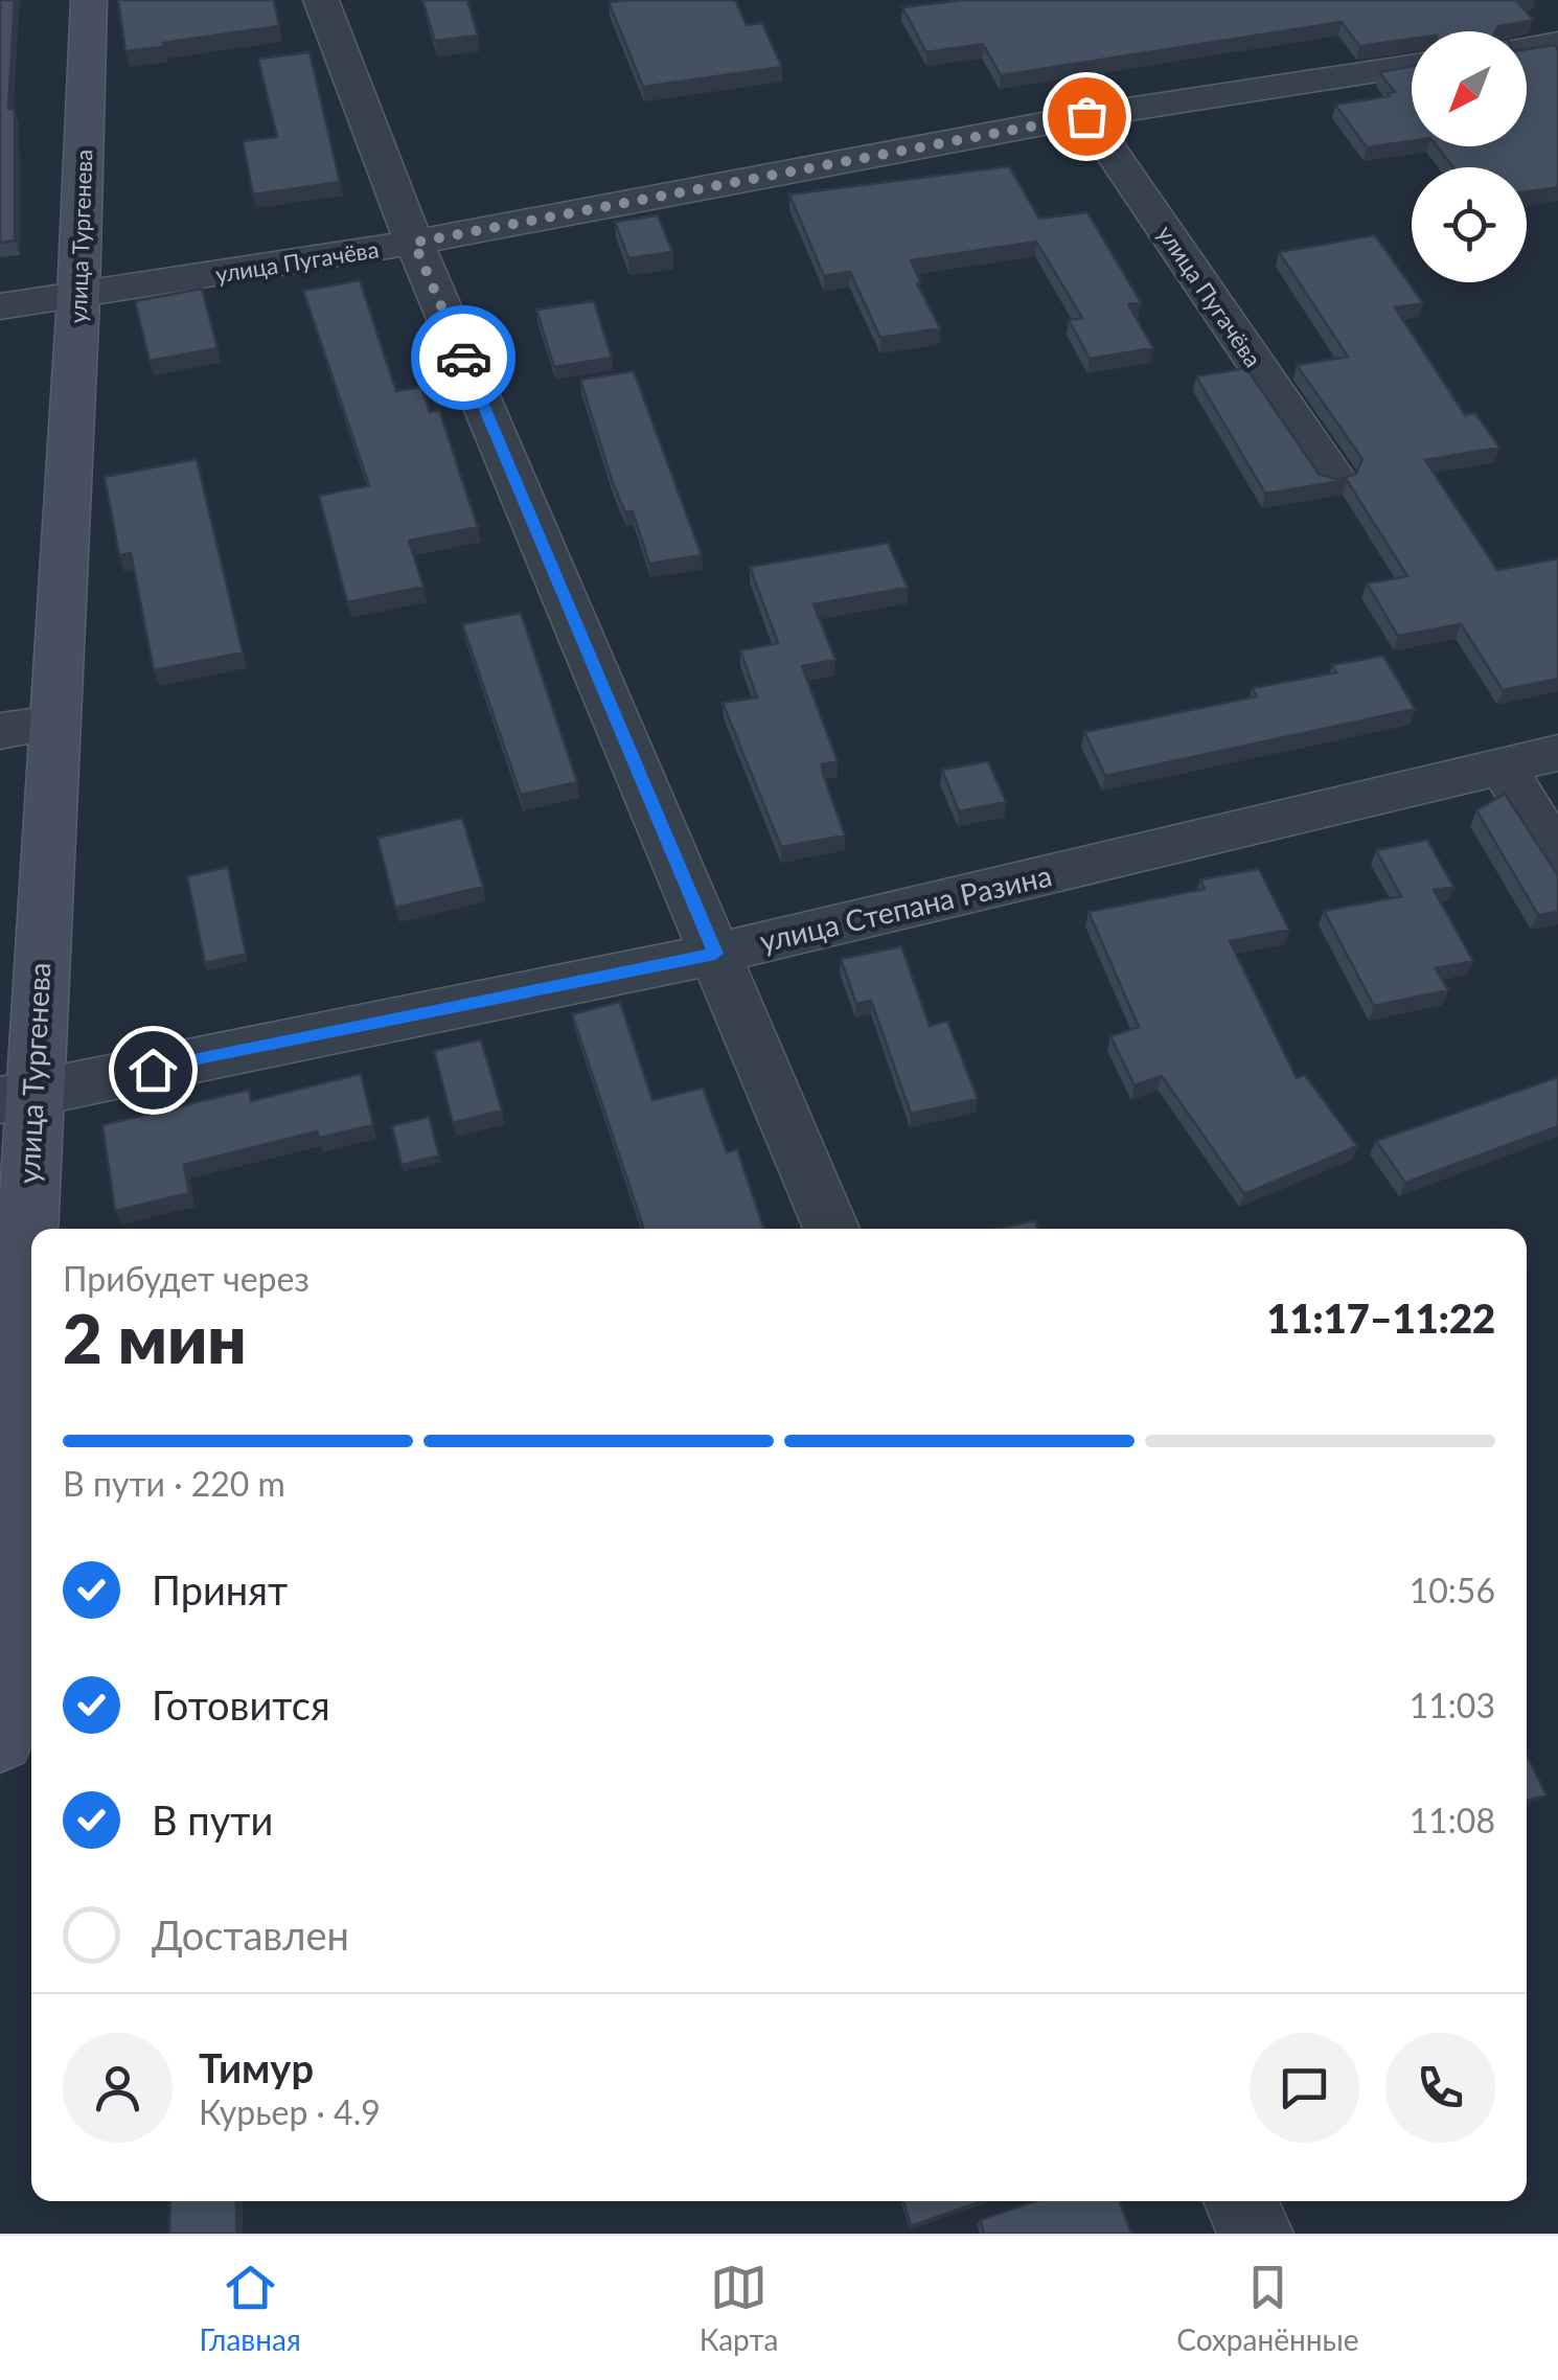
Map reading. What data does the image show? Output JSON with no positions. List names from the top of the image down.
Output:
{
  "streets": {
    "main road": ["улица Тургенева"],
    "street": ["улица Пугачёва", "улица Степана Разина"]
  },
  "crossings": [
    ["улица Тургенева", "улица Пугачёва"],
    ["улица Тургенева", "улица Степана Разина"]
  ],
  "north": "bottom left",
  "page": {
    "heading": ["2 мин", "Прибудет через", "11:17–11:22"],
    "panel": ["Тимур", "Курьер · 4.9"],
    "bar": "В пути · 220 m",
    "list": [
      ["Принят", "10:56"],
      ["Готовится", "11:03"],
      ["В пути", "11:08"],
      "Доставлен"
    ],
    "tabs": ["Главная", "Карта", "Сохранённые"]
  }
}
